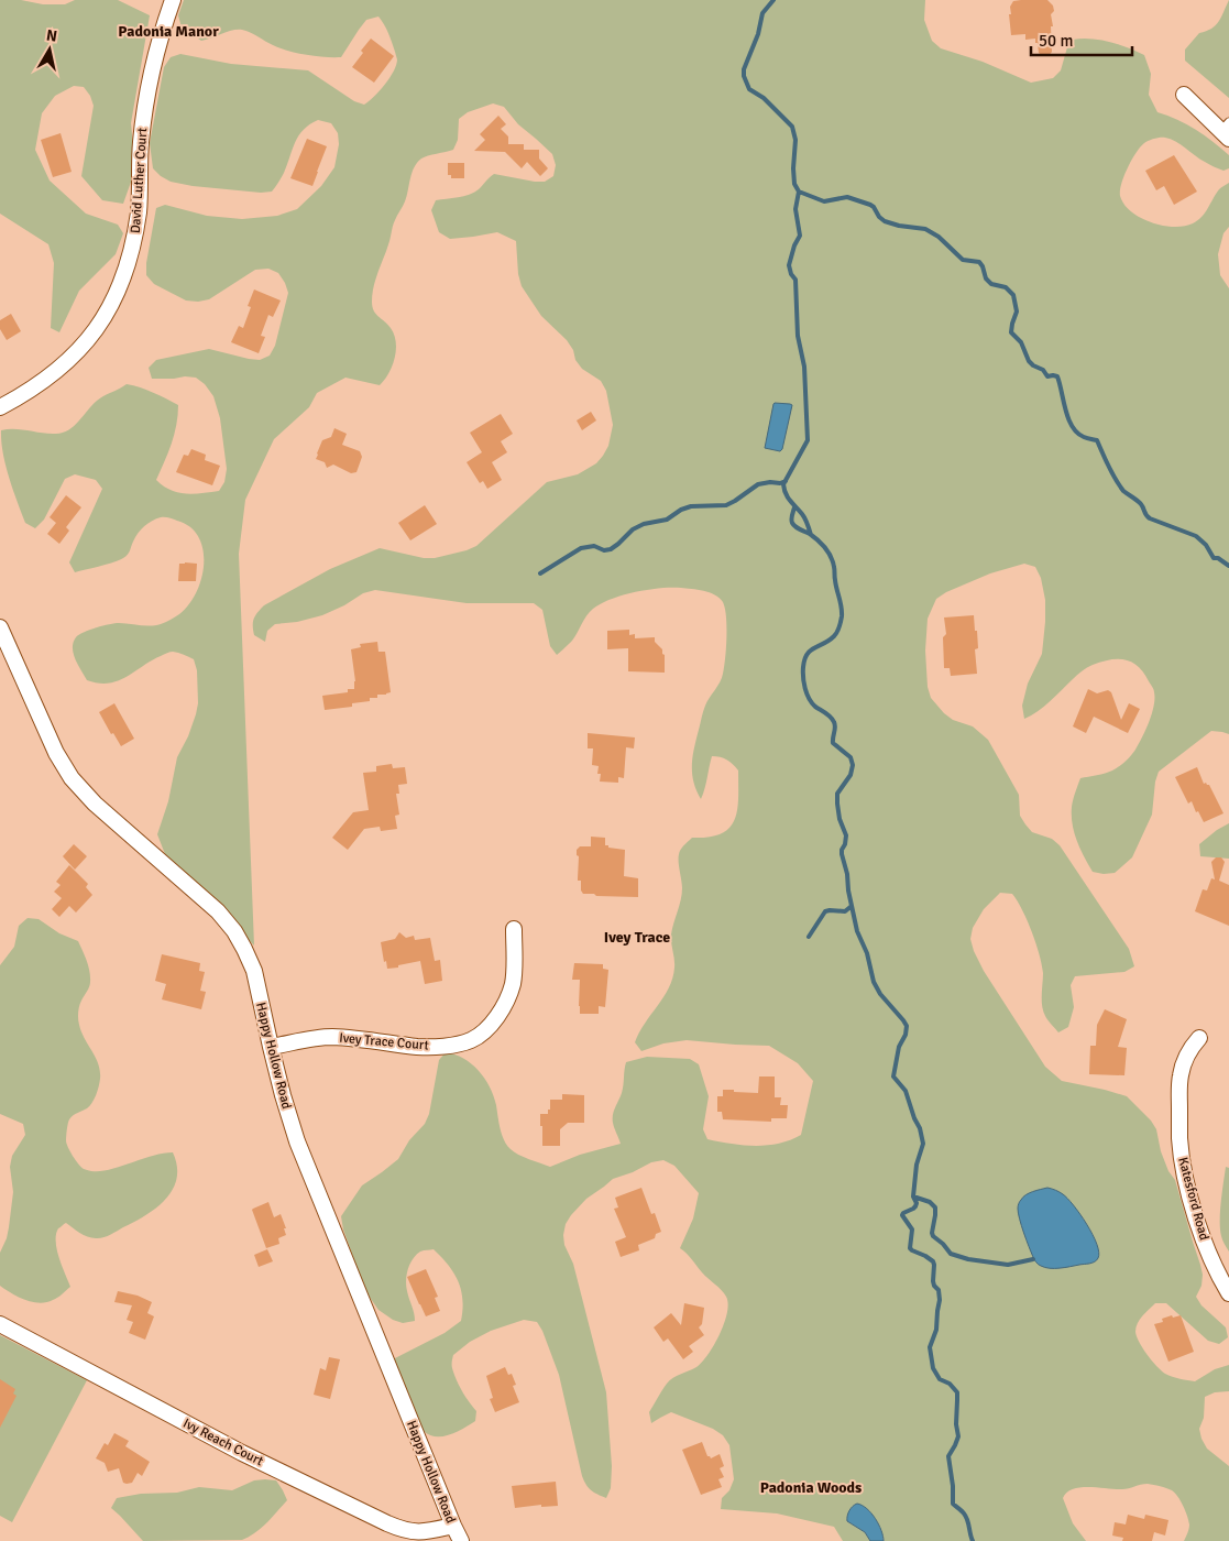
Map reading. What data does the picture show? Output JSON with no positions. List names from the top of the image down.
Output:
{
  "streets": {
    "street": [
      "David Luther Court",
      "Ivey Trace Court",
      "Happy Hollow Road",
      "Katesford Road",
      "Ivy Reach Court"
    ]
  },
  "crossings": [
    ["Ivey Trace Court", "Happy Hollow Road"],
    ["Happy Hollow Road", "Ivy Reach Court"]
  ],
  "districts": ["Padonia Manor", "Ivey Trace", "Padonia Woods"],
  "scale_bar": "50 m",
  "north": "top"
}
